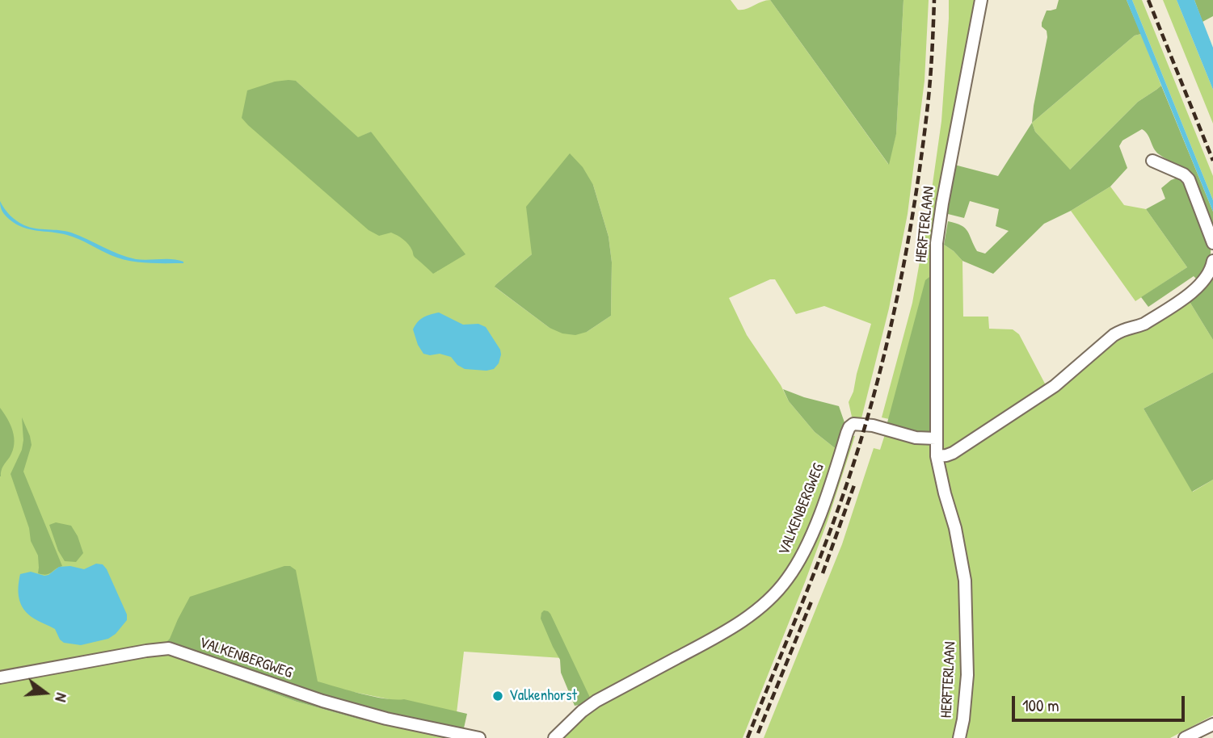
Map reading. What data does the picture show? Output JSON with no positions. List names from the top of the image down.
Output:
{
  "streets": {
    "street": ["HERFTERLAAN", "VALKENBERGWEG"]
  },
  "crossings": [
    ["HERFTERLAAN", "VALKENBERGWEG"]
  ],
  "places": ["Valkenhorst"],
  "scale_bar": "100 m",
  "north": "right"
}
